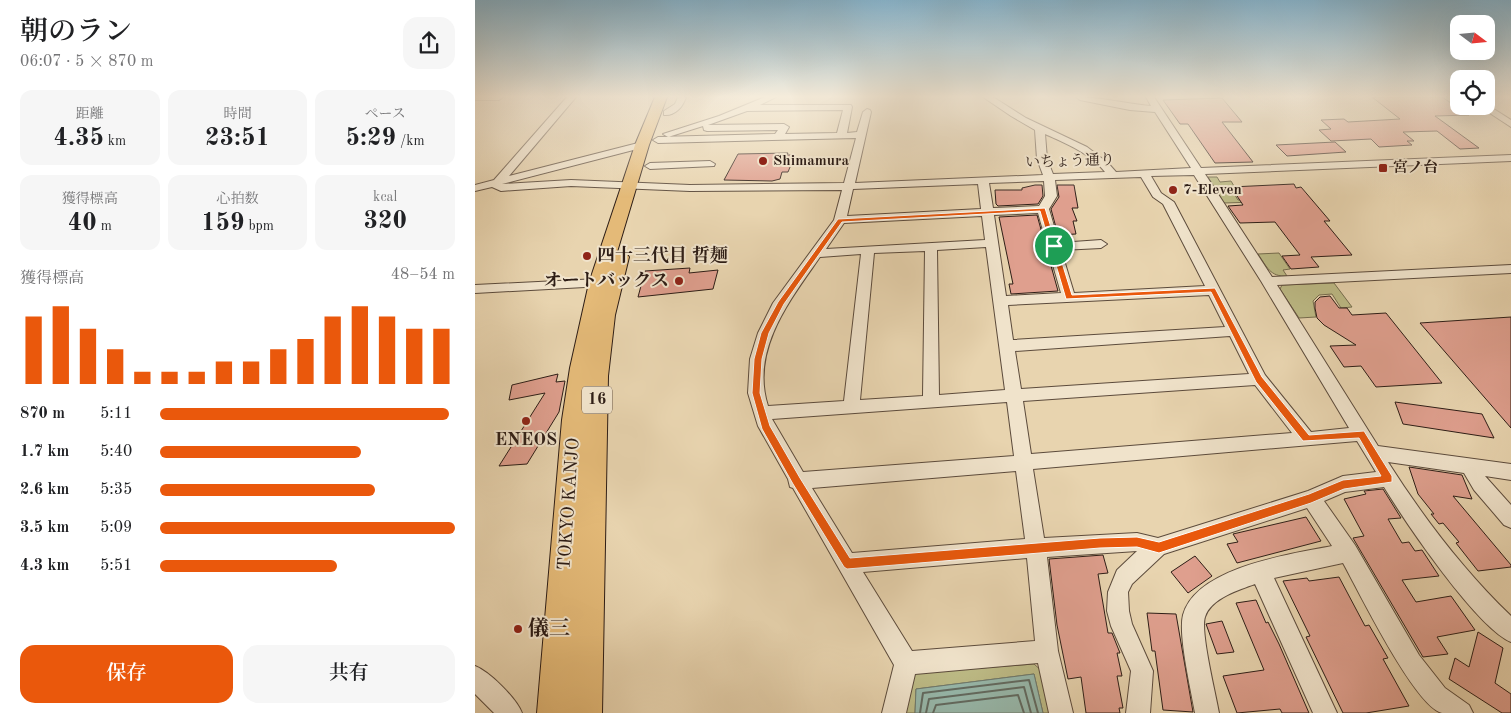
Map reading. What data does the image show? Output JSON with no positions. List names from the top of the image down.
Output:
{
  "streets": {
    "highway": ["16", "TOKYO KANJO"],
    "street": ["いちょう通り"]
  },
  "crossings": [
    ["いちょう通り", "TOKYO KANJO"]
  ],
  "places": {
    "other": [
      "Shimamura",
      "7-Eleven",
      "四十三代目 哲麺",
      "オートバックス",
      "ENEOS",
      "儀三"
    ],
    "transit": ["宮ノ台"]
  },
  "north": "right",
  "page": {
    "heading": ["朝のラン", "06:07 · 5 × 870 m"],
    "stats": [
      ["距離", "4.35 km"],
      ["時間", "23:51"],
      ["ペース", "5:29 /km"],
      ["獲得標高", "40 m"],
      ["心拍数", "159 bpm"],
      ["kcal", "320"]
    ],
    "chart": ["獲得標高", "48–54 m"],
    "list": [
      {
        "name": "870 m",
        "note": "5:11"
      },
      {
        "name": "1.7 km",
        "note": "5:40"
      },
      {
        "name": "2.6 km",
        "note": "5:35"
      },
      {
        "name": "3.5 km",
        "note": "5:09"
      },
      {
        "name": "4.3 km",
        "note": "5:51"
      }
    ],
    "buttons": ["保存", "共有"]
  }
}
